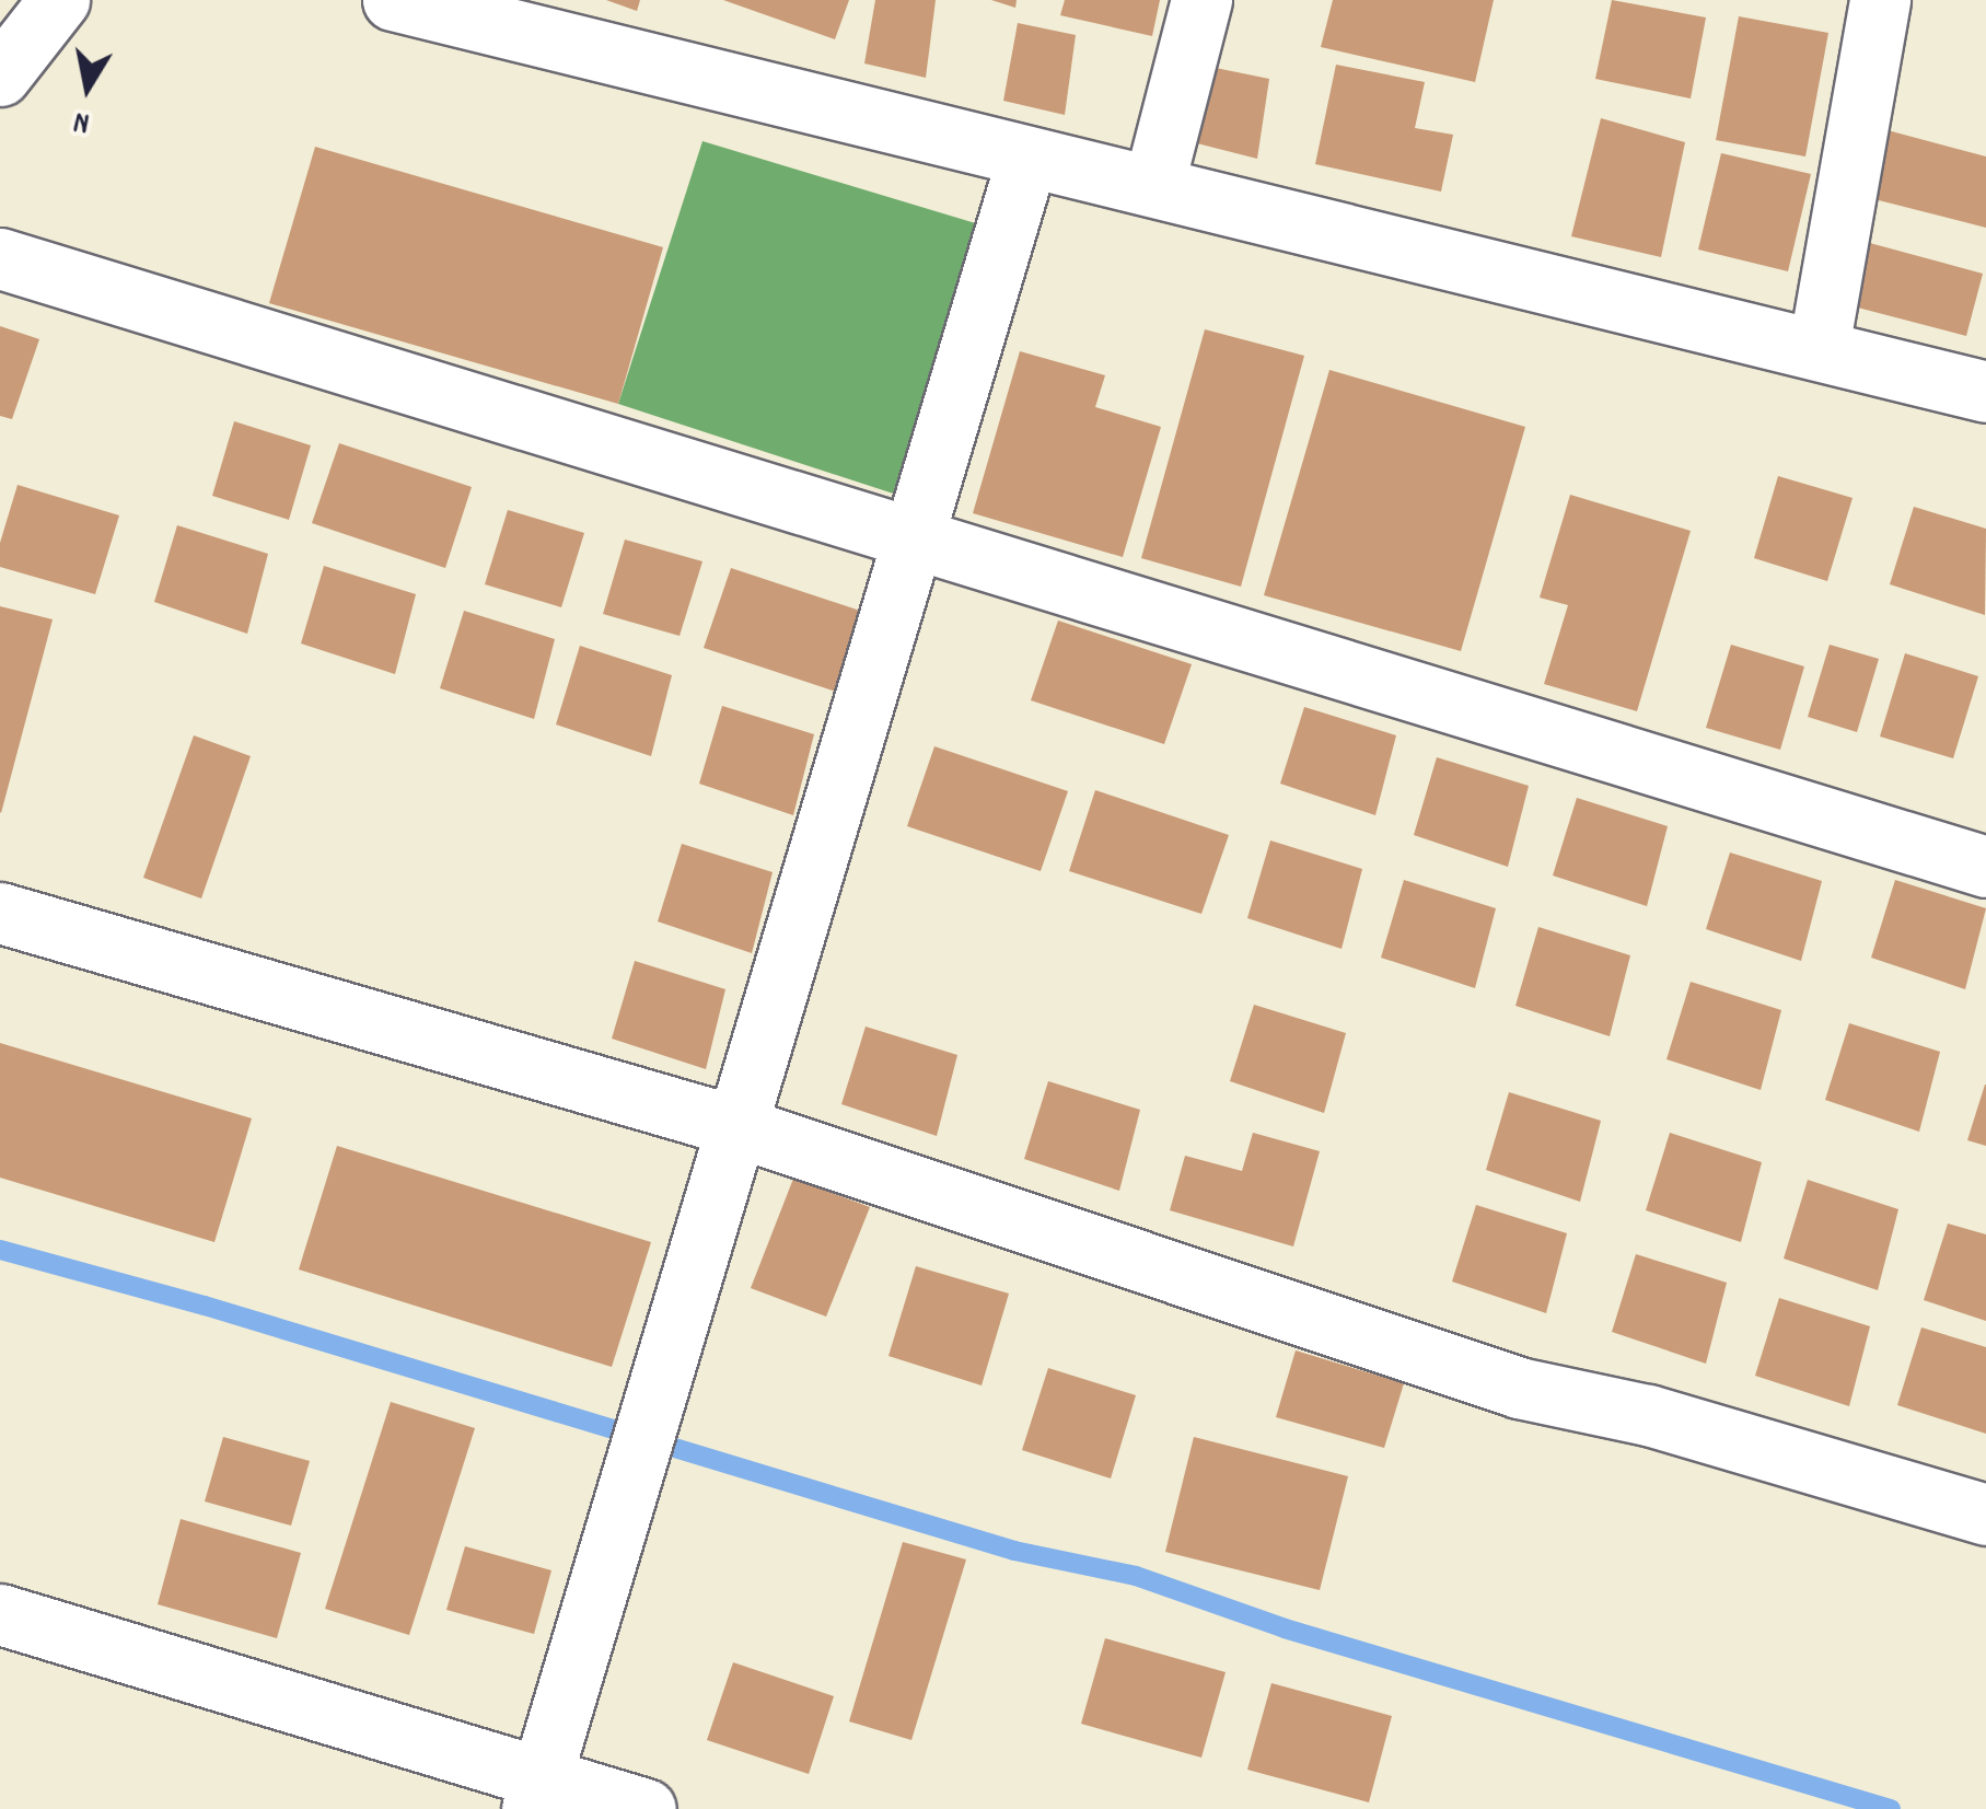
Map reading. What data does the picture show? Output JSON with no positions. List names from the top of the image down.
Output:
{
  "north": "bottom"
}
